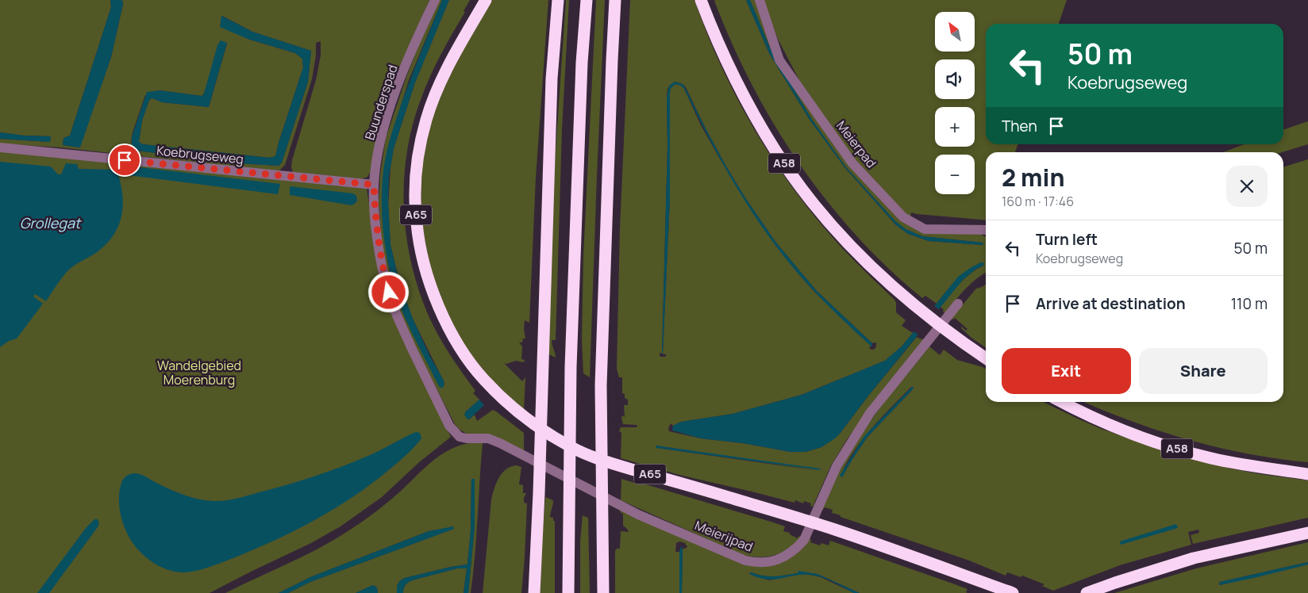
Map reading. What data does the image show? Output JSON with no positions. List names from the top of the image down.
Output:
{
  "streets": {
    "highway": ["A58", "A65"],
    "street": [
      "Buunderspad",
      "Meierpad",
      "Koebrugseweg",
      "Meierijpad"
    ]
  },
  "crossings": [
    ["Buunderspad", "Koebrugseweg"],
    ["Buunderspad", "Meierijpad"]
  ],
  "water": ["Grollegat"],
  "parks": ["Wandelgebied Moerenburg"],
  "north": "top left",
  "page": {
    "map_buttons": ["+", "−"],
    "turn": ["50 m", "Koebrugseweg"],
    "then": "Then",
    "heading": ["2 min", "160 m · 17:46"],
    "list": [
      {
        "name": "Turn left",
        "note": "Koebrugseweg",
        "value": "50 m"
      },
      {
        "name": "Arrive at destination",
        "value": "110 m"
      }
    ],
    "buttons": ["Exit", "Share"]
  }
}
